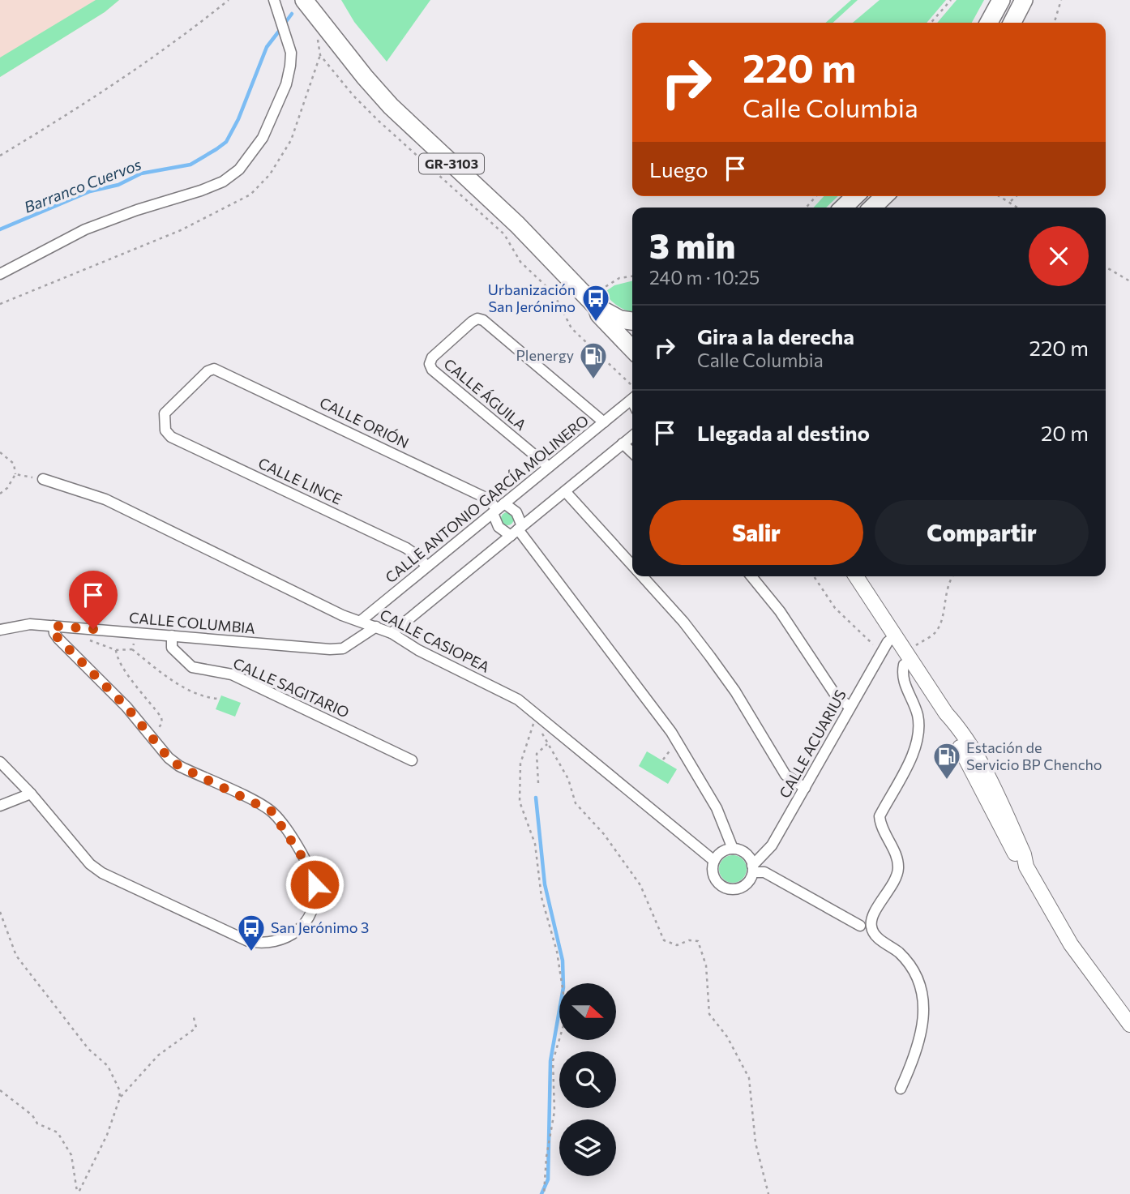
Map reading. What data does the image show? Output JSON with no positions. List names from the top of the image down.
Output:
{
  "streets": {
    "main road": ["GR-3103"],
    "street": [
      "CALLE ÁGUILA",
      "CALLE ORIÓN",
      "CALLE LINCE",
      "CALLE ANTONIO GARCÍA MOLINERO",
      "CALLE COLUMBIA",
      "CALLE CASIOPEA",
      "CALLE SAGITARIO",
      "CALLE ACUARIUS"
    ]
  },
  "crossings": [
    ["CALLE ÁGUILA", "CALLE ANTONIO GARCÍA MOLINERO"],
    ["CALLE ORIÓN", "CALLE LINCE"],
    ["CALLE ORIÓN", "CALLE ANTONIO GARCÍA MOLINERO"],
    ["CALLE LINCE", "CALLE ANTONIO GARCÍA MOLINERO"],
    ["CALLE ANTONIO GARCÍA MOLINERO", "CALLE CASIOPEA"],
    ["CALLE COLUMBIA", "CALLE CASIOPEA"],
    ["CALLE COLUMBIA", "CALLE SAGITARIO"],
    ["CALLE CASIOPEA", "CALLE ACUARIUS"]
  ],
  "water": ["Barranco Cuervos"],
  "places": {
    "bus stop": ["Urbanización San Jerónimo", "San Jerónimo 3"],
    "fuel station": ["Plenergy", "Estación de Servicio BP Chencho"]
  },
  "north": "right",
  "page": {
    "turn": ["220 m", "Calle Columbia"],
    "then": "Luego",
    "heading": ["3 min", "240 m · 10:25"],
    "list": [
      {
        "name": "Gira a la derecha",
        "note": "Calle Columbia",
        "value": "220 m"
      },
      {
        "name": "Llegada al destino",
        "value": "20 m"
      }
    ],
    "buttons": ["Salir", "Compartir"]
  }
}
